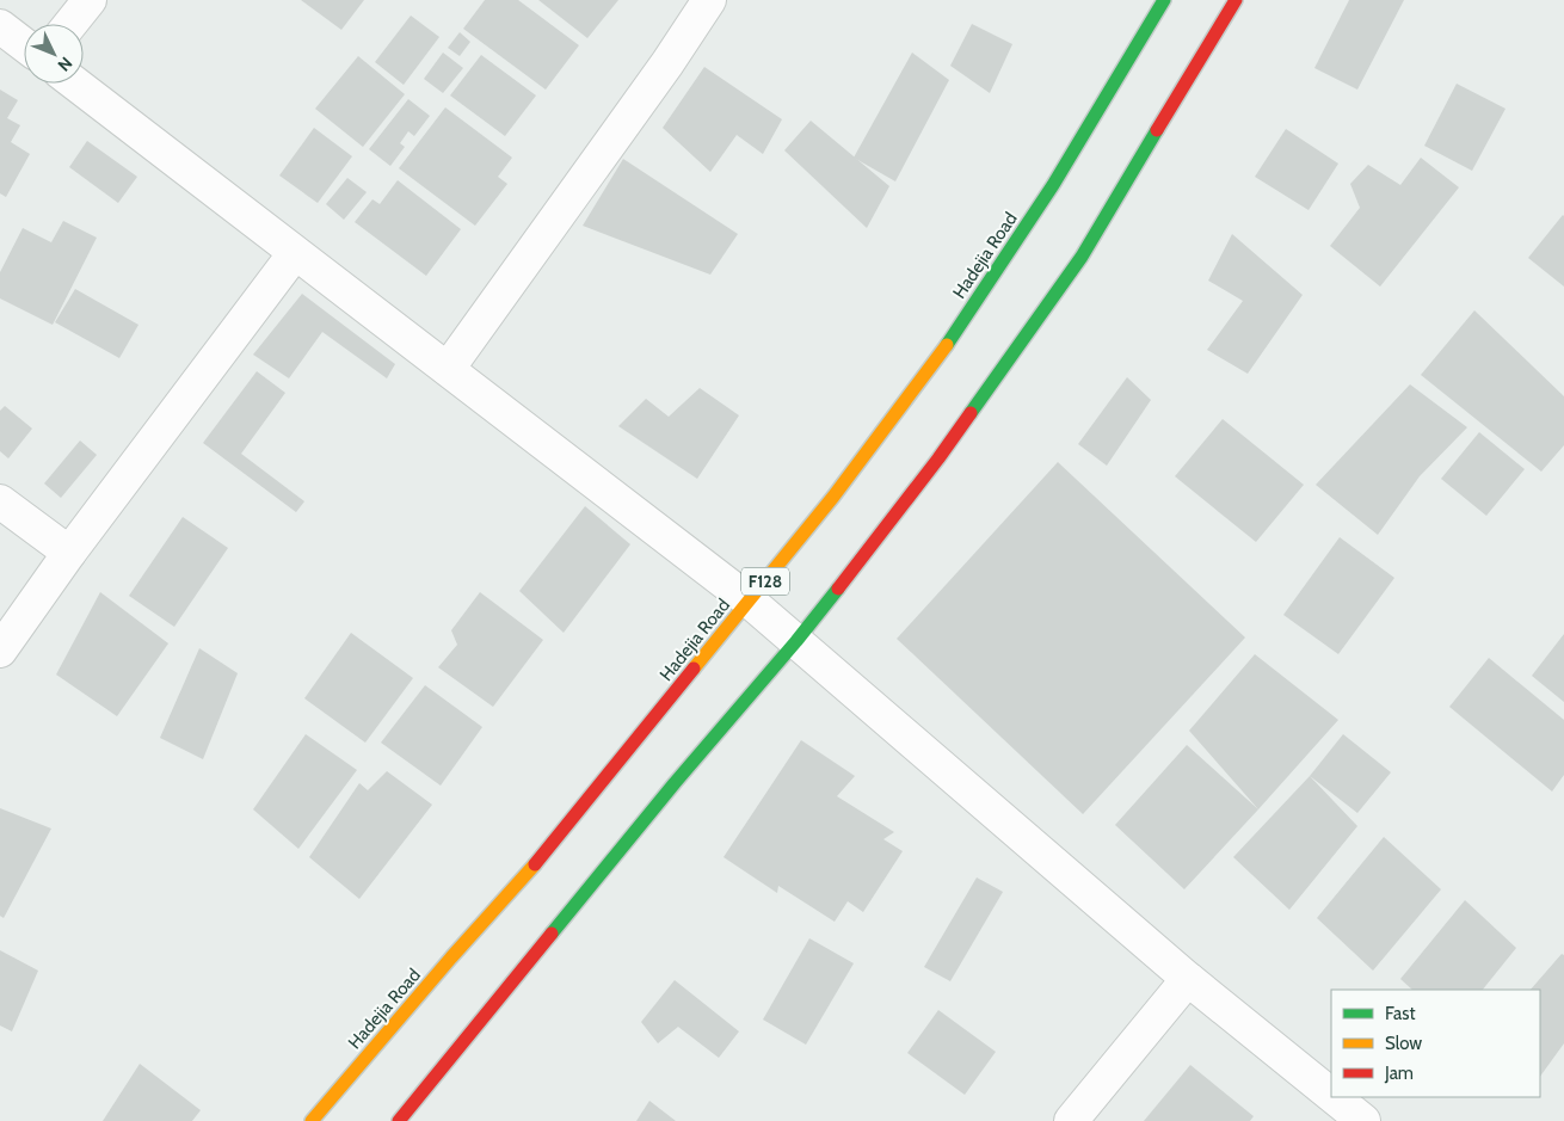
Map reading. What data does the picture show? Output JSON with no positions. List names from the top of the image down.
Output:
{
  "streets": {
    "main road": ["Hadejia Road", "F128"]
  },
  "legend": ["Fast", "Slow", "Jam"],
  "north": "bottom right"
}
